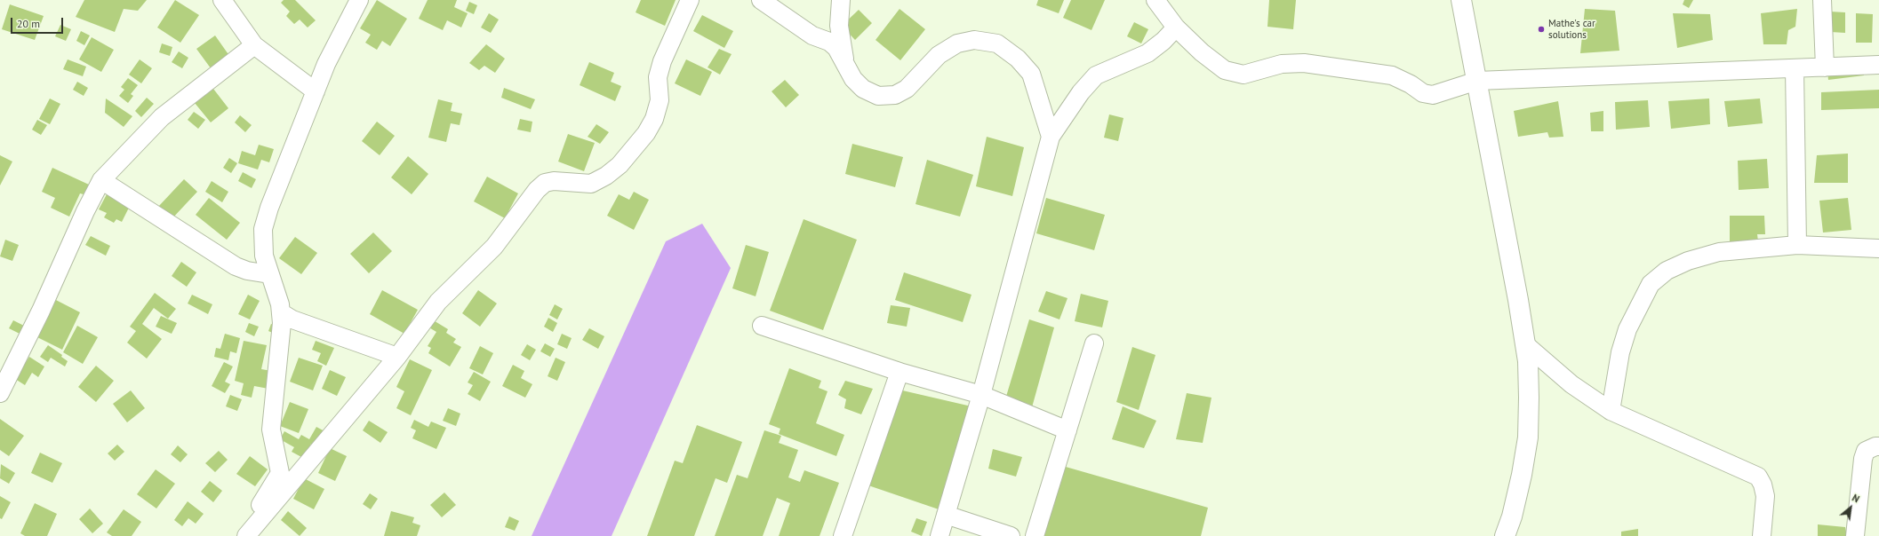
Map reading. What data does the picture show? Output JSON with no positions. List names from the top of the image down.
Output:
{
  "places": ["Mathe's car solutions"],
  "scale_bar": "20 m",
  "north": "top right"
}
